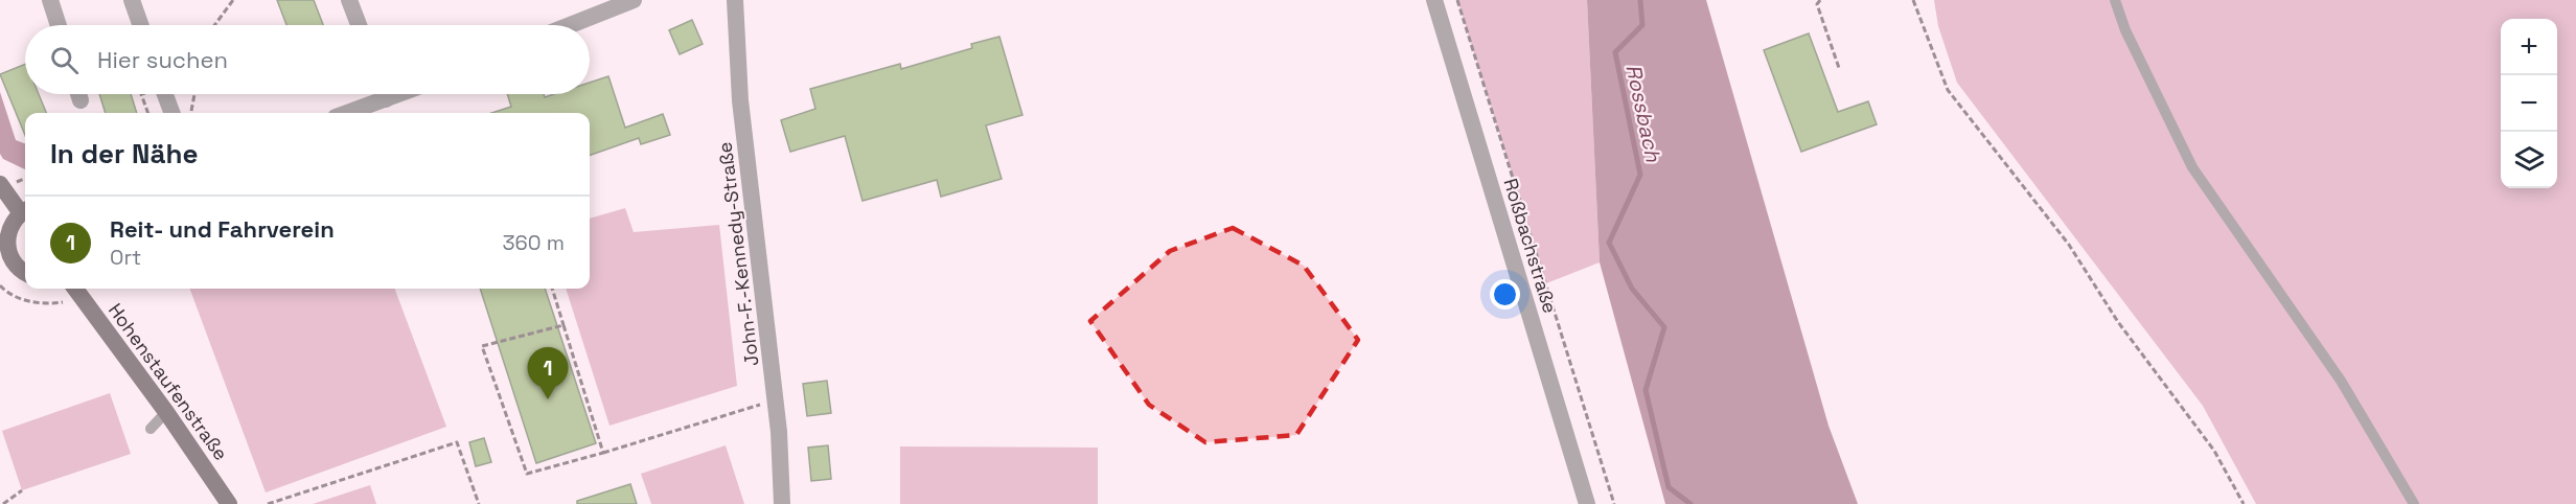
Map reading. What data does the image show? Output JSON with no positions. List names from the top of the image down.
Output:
{
  "streets": {
    "main road": ["Hohenstaufenstraße"],
    "street": ["Roßbachstraße", "John-F.-Kennedy-Straße"]
  },
  "water": ["Rossbach"],
  "page": {
    "map_buttons": ["+", "−"],
    "search": "Hier suchen",
    "heading": "In der Nähe",
    "list": [
      {
        "mark": "1",
        "name": "Reit- und Fahrverein",
        "note": "Ort",
        "value": "360 m"
      }
    ],
    "pins": "1"
  }
}
